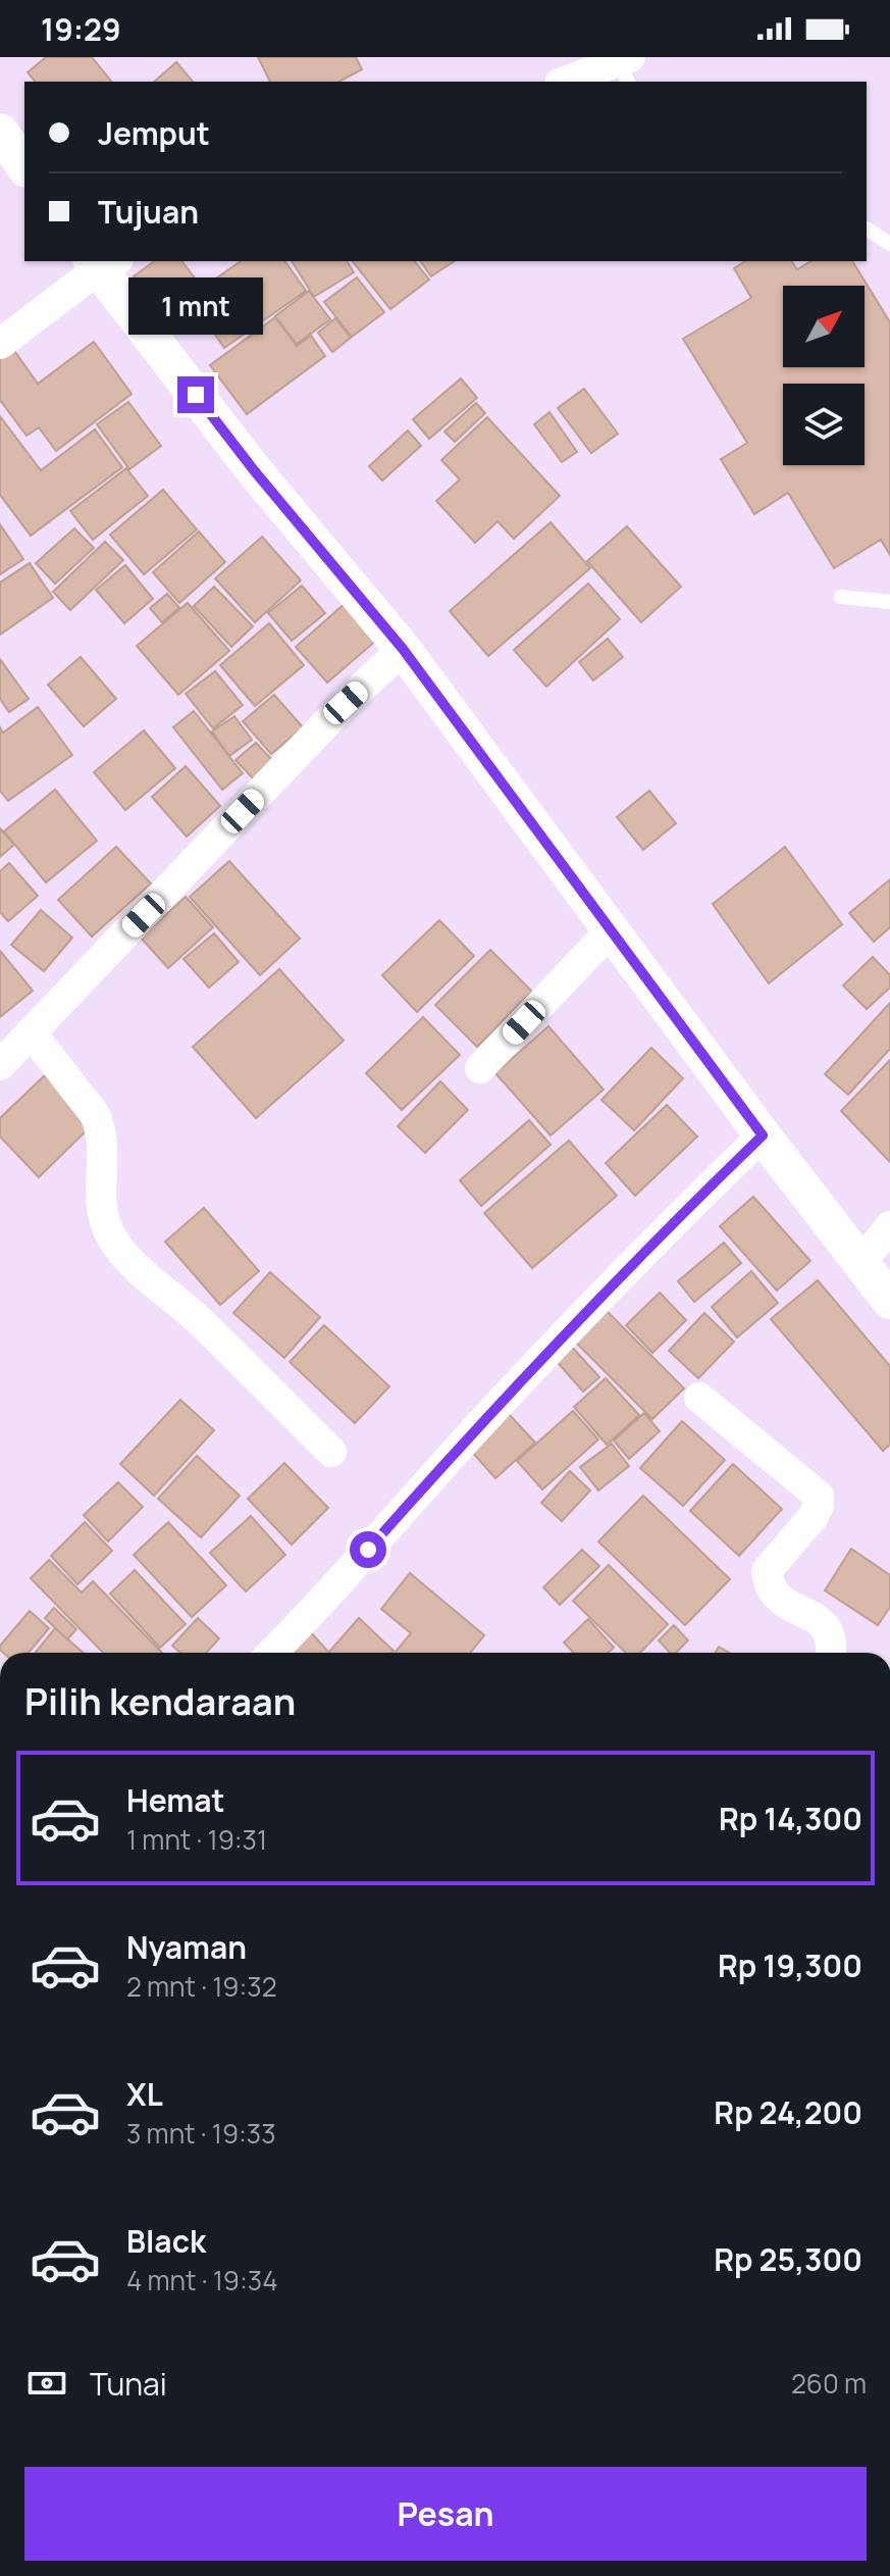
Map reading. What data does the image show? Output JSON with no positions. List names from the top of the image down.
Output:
{
  "north": "top right",
  "page": {
    "status": "19:29",
    "banner": ["Jemput", "Tujuan"],
    "bubble": "1 mnt",
    "heading": "Pilih kendaraan",
    "list": [
      {
        "name": "Hemat",
        "note": "1 mnt · 19:31",
        "value": "Rp 14,300"
      },
      {
        "name": "Nyaman",
        "note": "2 mnt · 19:32",
        "value": "Rp 19,300"
      },
      {
        "name": "XL",
        "note": "3 mnt · 19:33",
        "value": "Rp 24,200"
      },
      {
        "name": "Black",
        "note": "4 mnt · 19:34",
        "value": "Rp 25,300"
      }
    ],
    "pay": ["Tunai", "260 m"],
    "buttons": "Pesan"
  }
}
